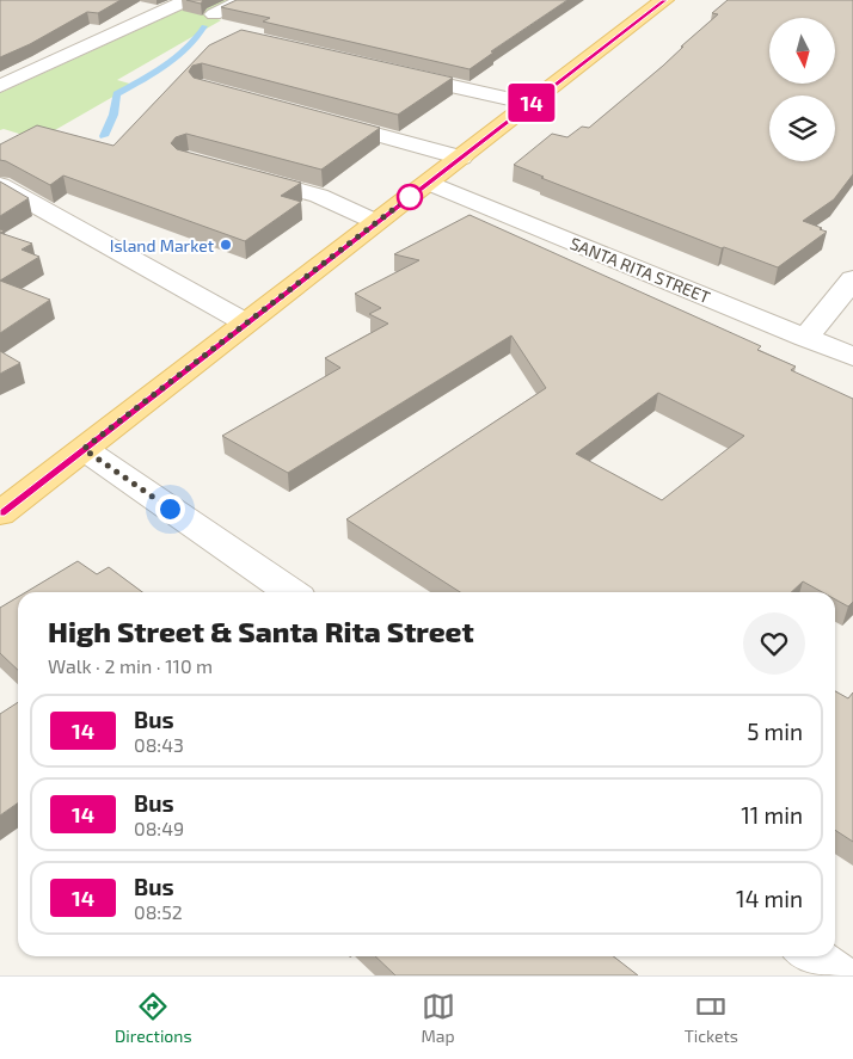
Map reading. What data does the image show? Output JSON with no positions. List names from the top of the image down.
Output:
{
  "streets": {
    "street": ["SANTA RITA STREET"]
  },
  "places": ["Island Market"],
  "lines": ["bus line 14"],
  "north": "bottom",
  "page": {
    "on_map": "14",
    "heading": ["High Street & Santa Rita Street", "Walk · 2 min · 110 m"],
    "list": [
      {
        "mark": "14",
        "name": "Bus",
        "note": "08:43",
        "value": "5 min"
      },
      {
        "mark": "14",
        "name": "Bus",
        "note": "08:49",
        "value": "11 min"
      },
      {
        "mark": "14",
        "name": "Bus",
        "note": "08:52",
        "value": "14 min"
      }
    ],
    "tabs": ["Directions", "Map", "Tickets"]
  }
}
